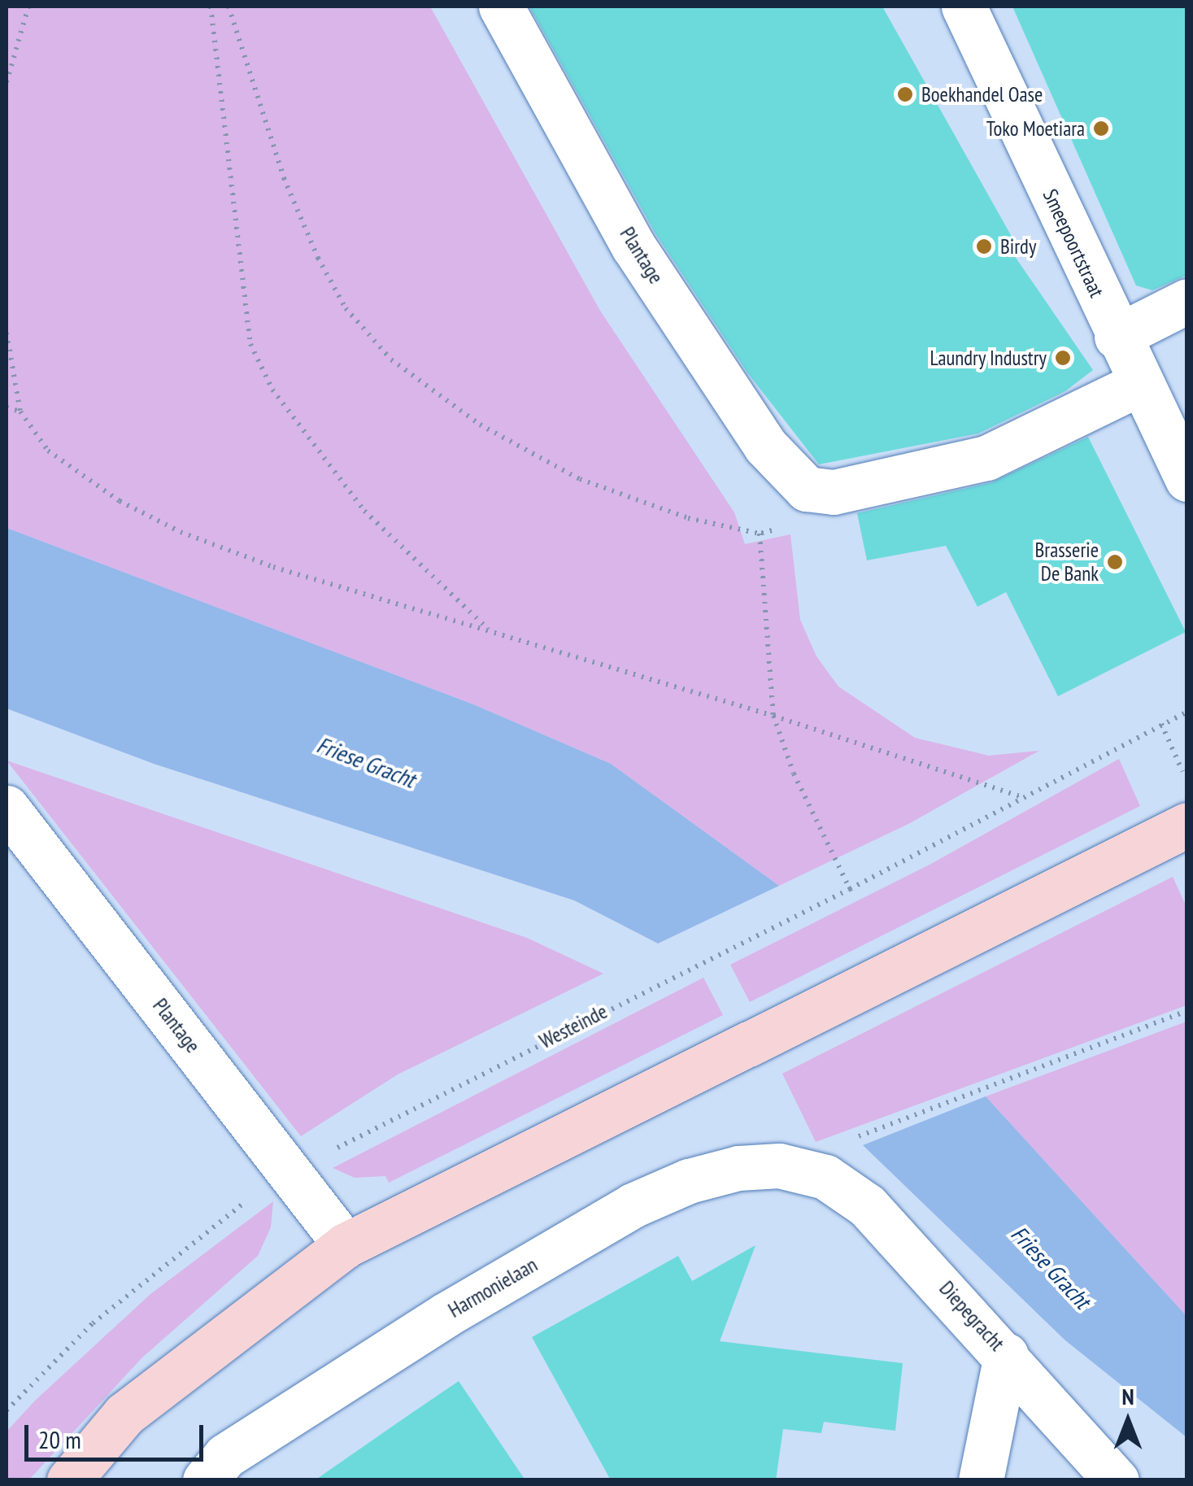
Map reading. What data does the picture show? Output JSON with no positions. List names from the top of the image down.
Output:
{
  "streets": {
    "street": [
      "Smeepoortstraat",
      "Plantage",
      "Harmonielaan",
      "Diepegracht"
    ],
    "path": ["Westeinde"]
  },
  "crossings": [
    ["Plantage", "Westeinde"],
    ["Harmonielaan", "Diepegracht"]
  ],
  "water": ["Friese Gracht"],
  "places": [
    "Boekhandel Oase",
    "Toko Moetiara",
    "Birdy",
    "Laundry Industry",
    "Brasserie De Bank"
  ],
  "scale_bar": "20 m",
  "north": "top"
}
